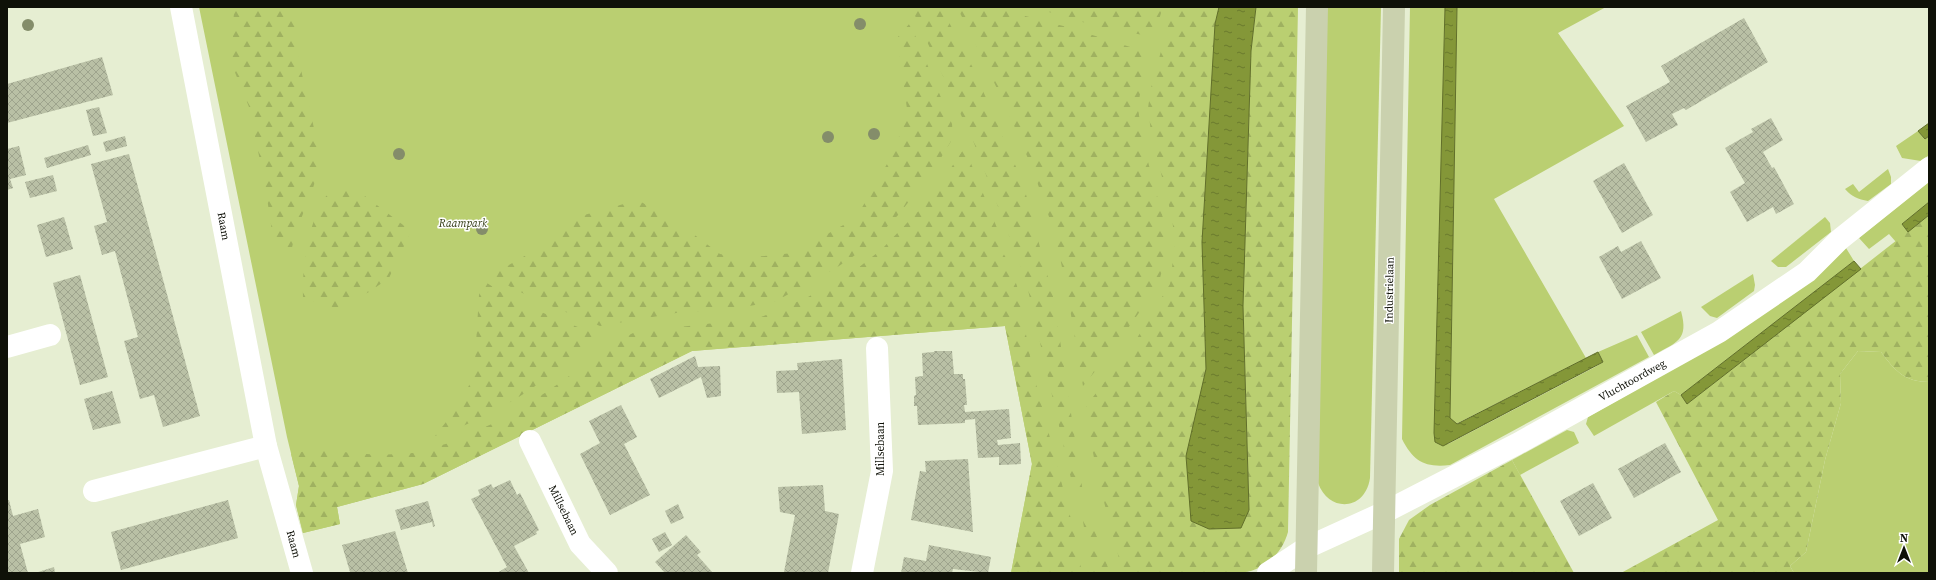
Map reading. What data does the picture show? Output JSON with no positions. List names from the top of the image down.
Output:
{
  "streets": {
    "main road": ["Industrielaan"],
    "street": ["Raam", "Vluchtoordweg", "Millsebaan"]
  },
  "crossings": [
    ["Industrielaan", "Vluchtoordweg"]
  ],
  "parks": ["Raampark"],
  "north": "top"
}
